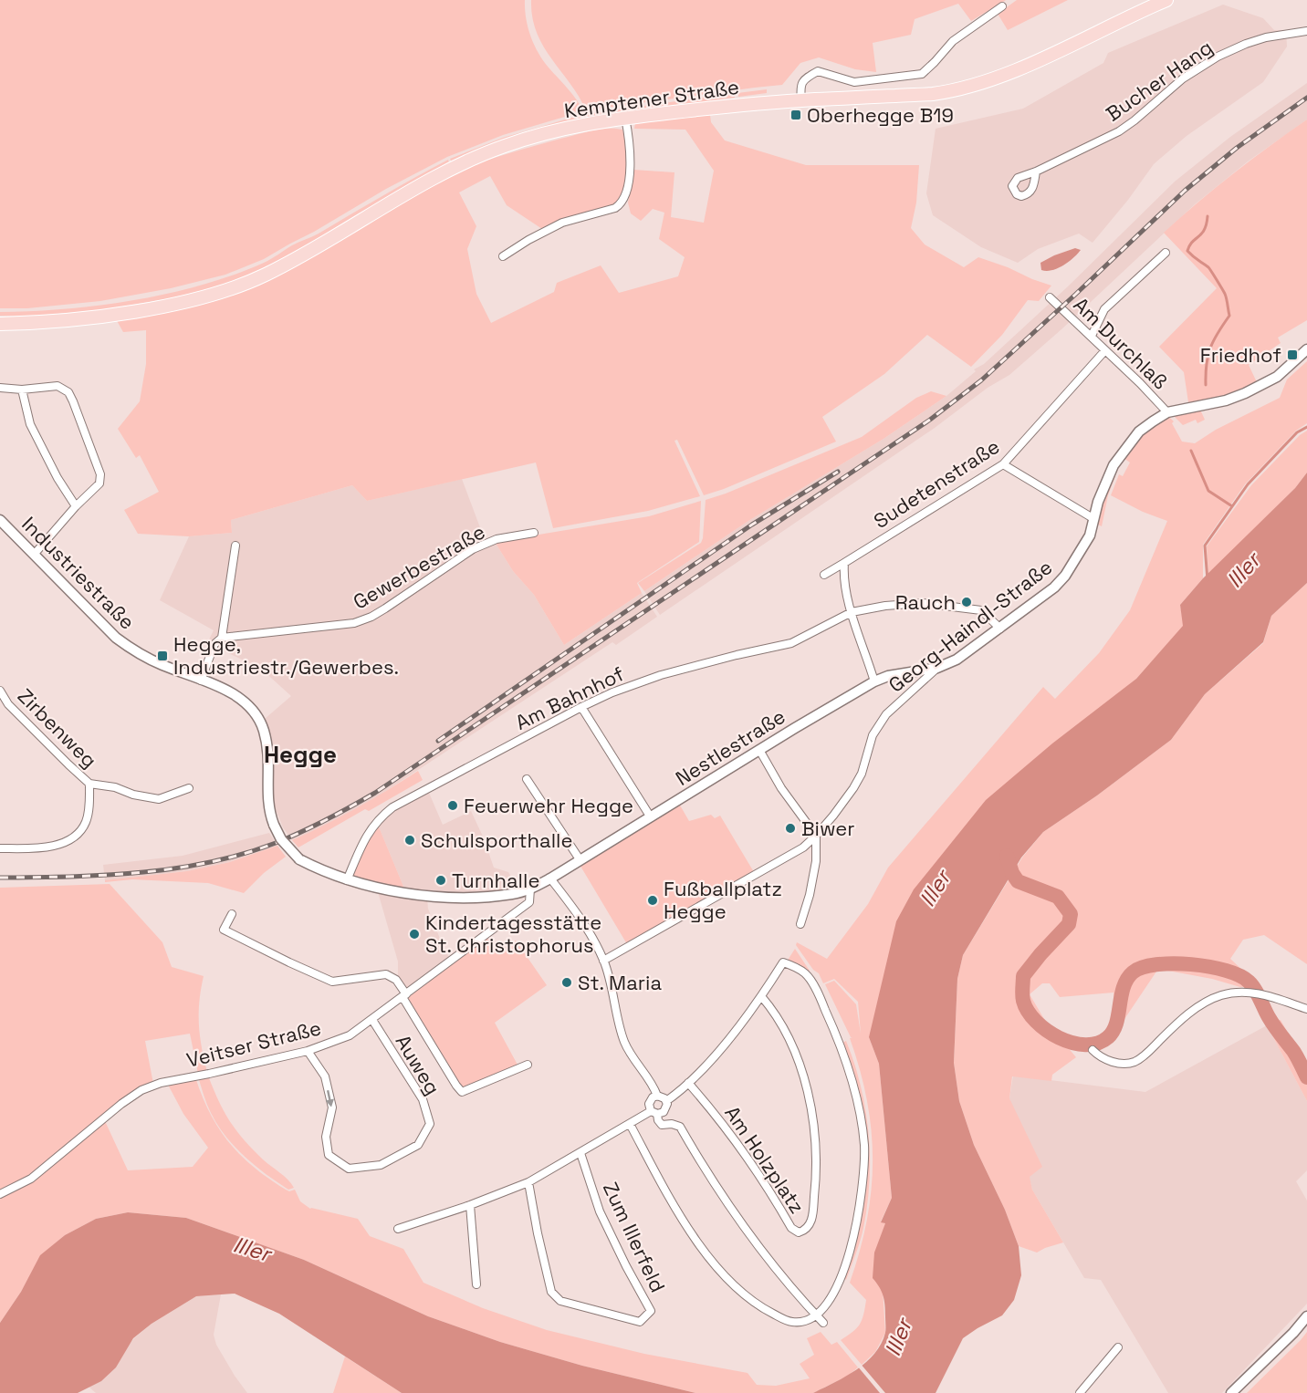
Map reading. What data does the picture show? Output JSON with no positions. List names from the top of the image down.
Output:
{
  "streets": {
    "main road": ["Kemptener Straße"],
    "street": [
      "Bucher Hang",
      "Am Durchlaß",
      "Sudetenstraße",
      "Gewerbestraße",
      "Industriestraße",
      "Georg-Haindl-Straße",
      "Am Bahnhof",
      "Zirbenweg",
      "Nestlestraße",
      "Veitser Straße",
      "Auweg",
      "Am Holzplatz",
      "Zum Illerfeld"
    ]
  },
  "crossings": [
    ["Am Durchlaß", "Sudetenstraße"],
    ["Am Durchlaß", "Georg-Haindl-Straße"],
    ["Industriestraße", "Am Bahnhof"],
    ["Industriestraße", "Nestlestraße"],
    ["Industriestraße", "Veitser Straße"],
    ["Georg-Haindl-Straße", "Am Bahnhof"],
    ["Georg-Haindl-Straße", "Nestlestraße"],
    ["Veitser Straße", "Auweg"]
  ],
  "districts": ["Hegge"],
  "water": ["Iller"],
  "places": {
    "transit": ["Oberhegge B19", "Friedhof", "Hegge, Industriestr./Gewerbes."],
    "other": [
      "Rauch",
      "Feuerwehr Hegge",
      "Biwer",
      "Schulsporthalle",
      "Turnhalle",
      "Fußballplatz Hegge",
      "Kindertagesstätte St. Christophorus",
      "St. Maria"
    ]
  }
}
